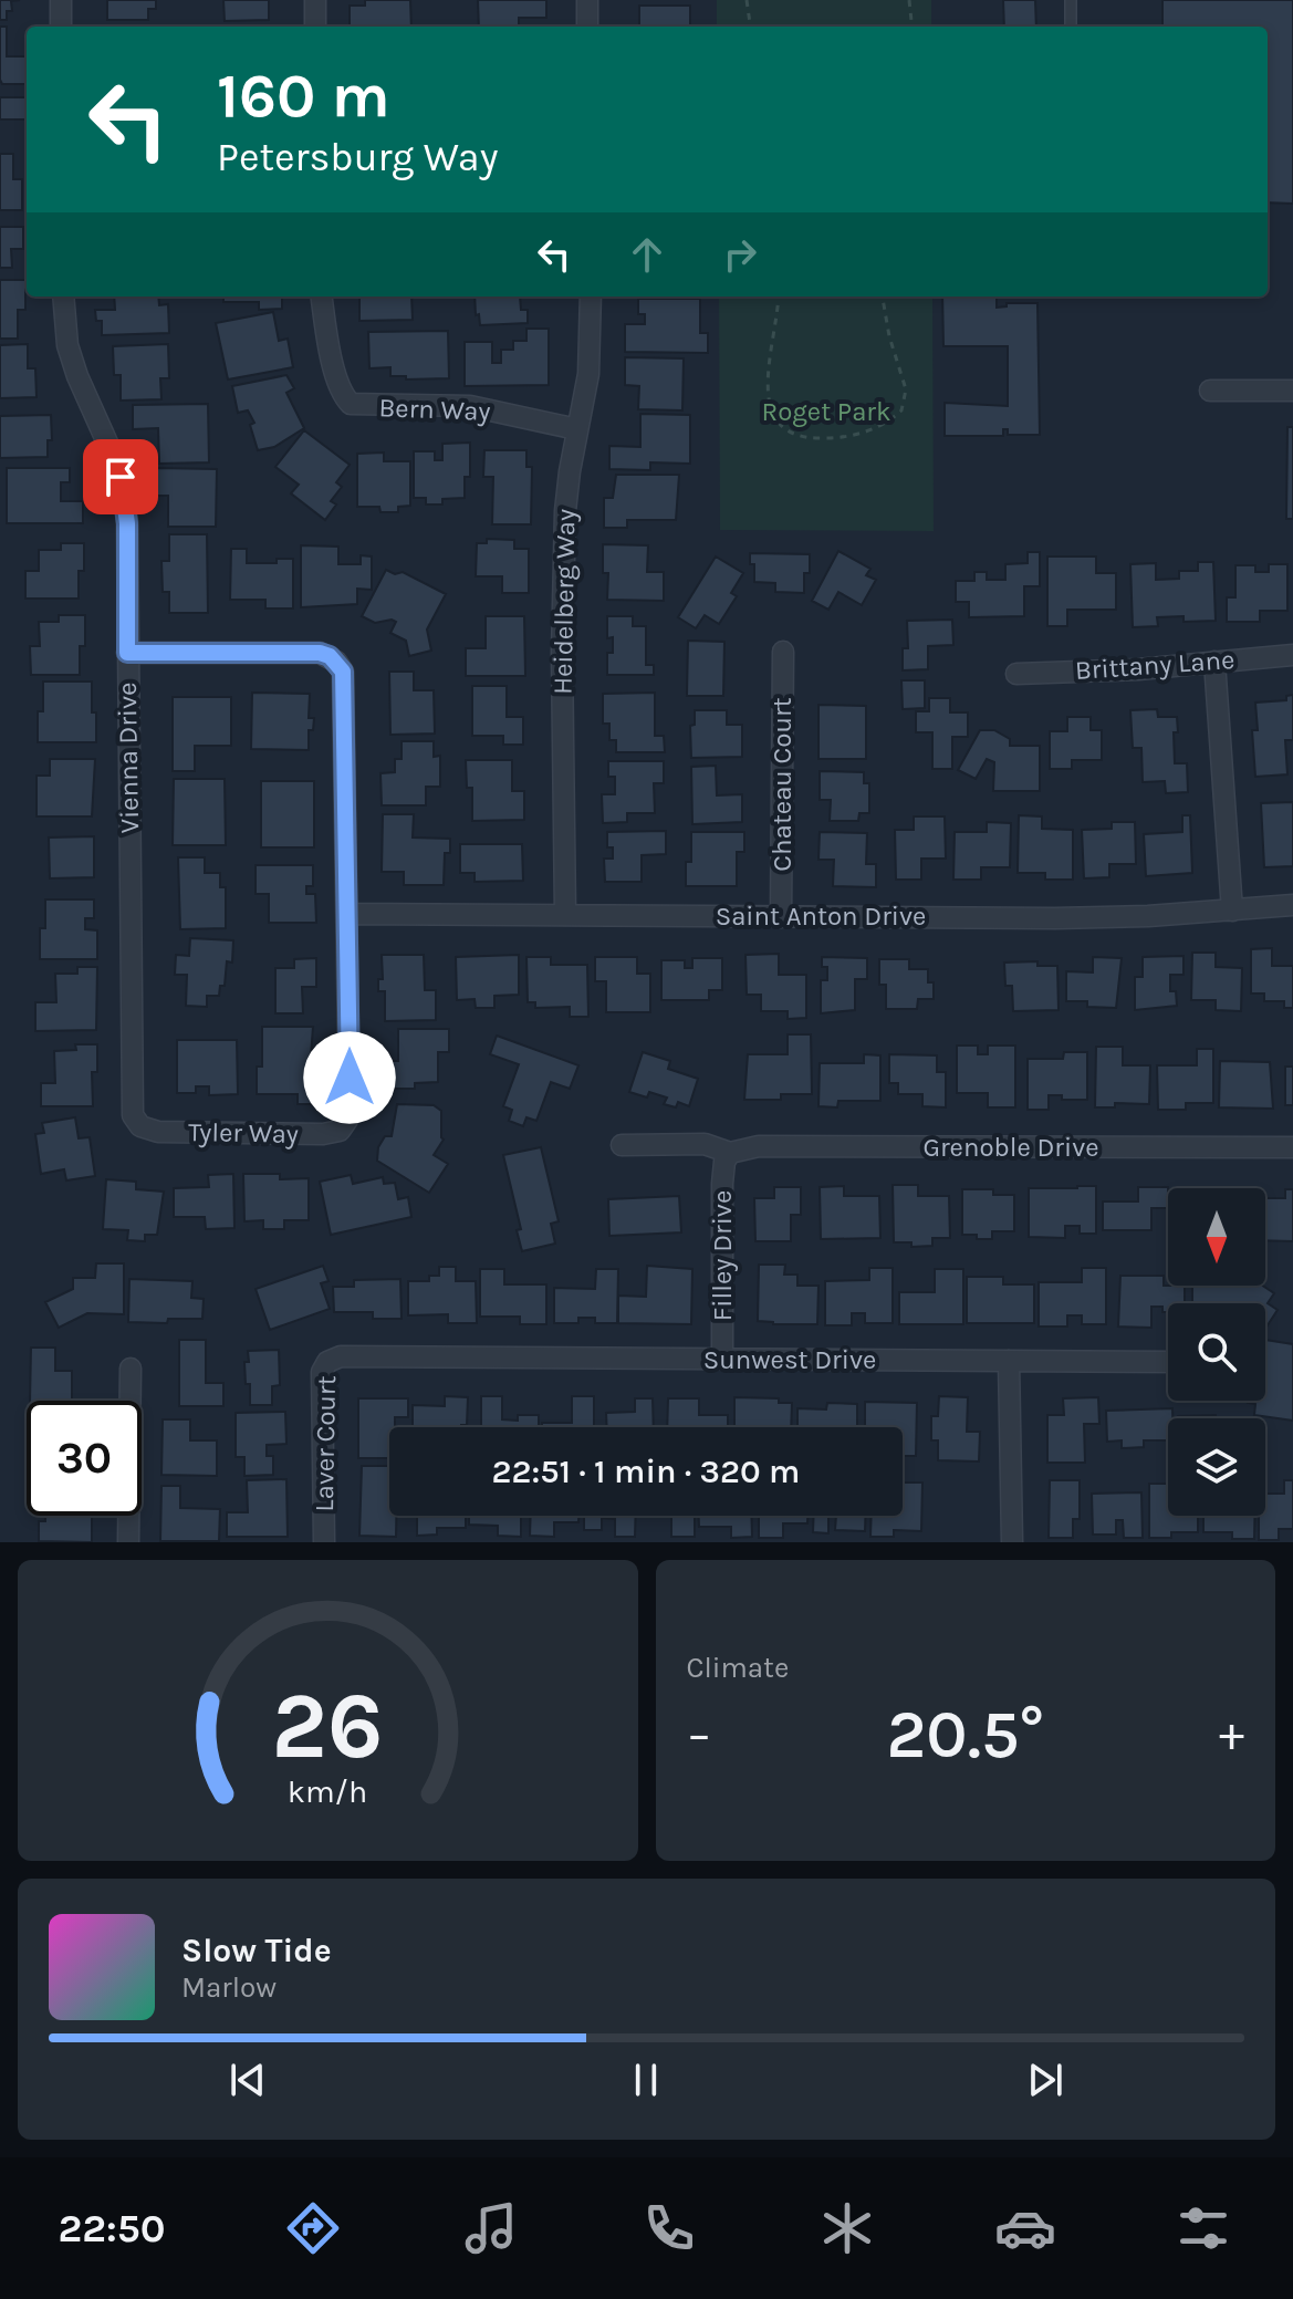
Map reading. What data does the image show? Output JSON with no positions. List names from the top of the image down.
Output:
{
  "streets": {
    "street": [
      "Bern Way",
      "Heidelberg Way",
      "Brittany Lane",
      "Vienna Drive",
      "Chateau Court",
      "Saint Anton Drive",
      "Tyler Way",
      "Grenoble Drive",
      "Filley Drive",
      "Sunwest Drive",
      "Laver Court"
    ]
  },
  "crossings": [
    ["Bern Way", "Heidelberg Way"],
    ["Heidelberg Way", "Saint Anton Drive"],
    ["Vienna Drive", "Tyler Way"],
    ["Chateau Court", "Saint Anton Drive"],
    ["Saint Anton Drive", "Tyler Way"],
    ["Grenoble Drive", "Filley Drive"],
    ["Filley Drive", "Sunwest Drive"],
    ["Sunwest Drive", "Laver Court"]
  ],
  "parks": ["Roget Park"],
  "north": "bottom",
  "page": {
    "turn": ["160 m", "Petersburg Way"],
    "limit": "30",
    "trip": "22:51 · 1 min · 320 m",
    "tile": "Climate",
    "heat": ["−", "20.5°", "+"],
    "song": ["Slow Tide", "Marlow"],
    "tabs": "22:50",
    "gauge": ["26", "km/h"]
  }
}
